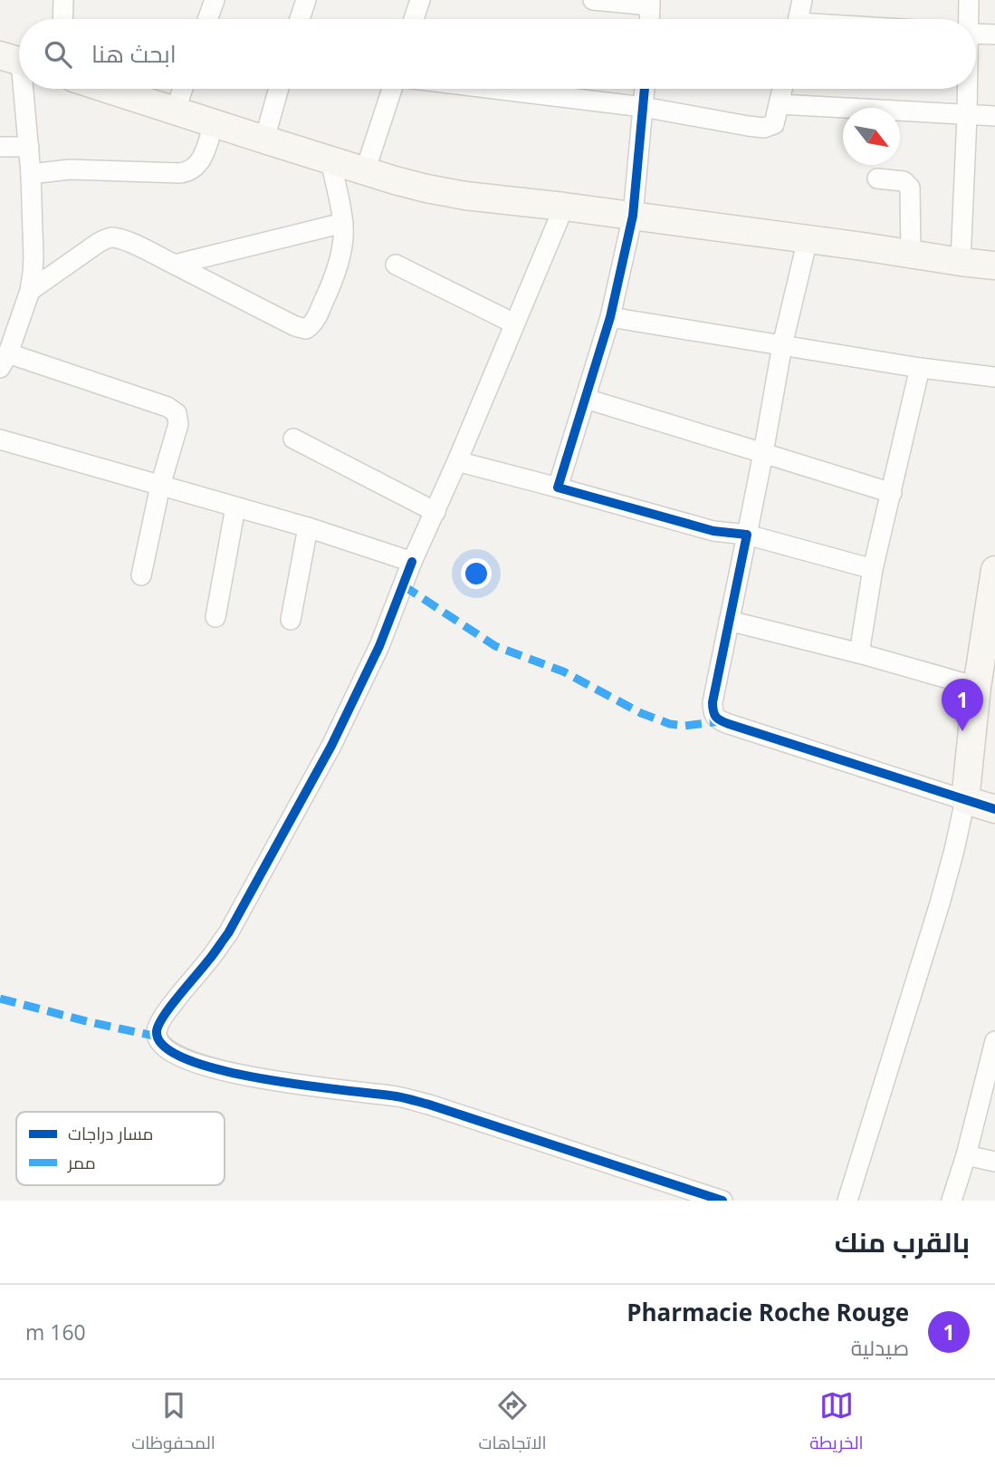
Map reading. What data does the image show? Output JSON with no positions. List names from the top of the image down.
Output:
{
  "legend": ["مسار دراجات", "ممر"],
  "north": "bottom right",
  "page": {
    "search": "ابحث هنا",
    "pins": "1",
    "heading": "بالقرب منك",
    "list": [
      {
        "mark": "1",
        "name": "Pharmacie Roche Rouge",
        "note": "صيدلية",
        "value": "160 m"
      }
    ],
    "nav": ["الخريطة", "الاتجاهات", "المحفوظات"]
  }
}
